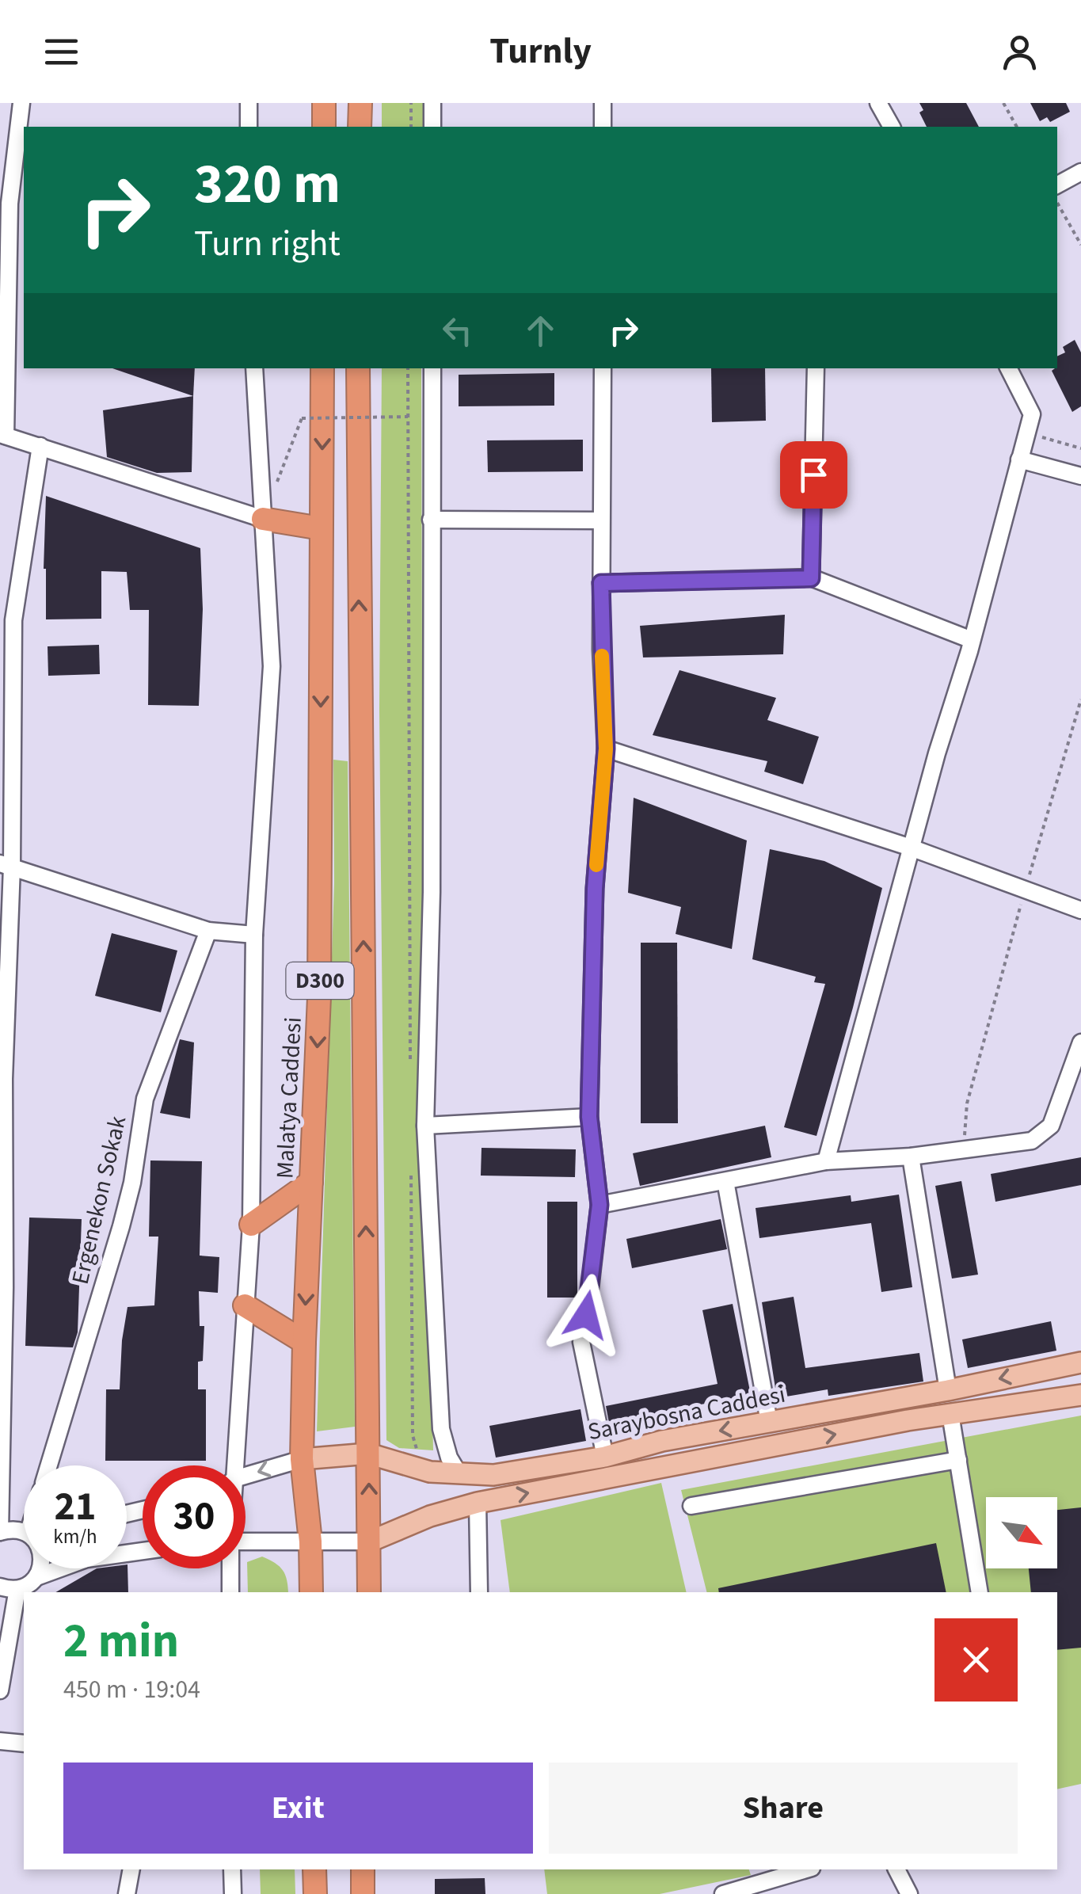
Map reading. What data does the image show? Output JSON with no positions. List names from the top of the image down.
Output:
{
  "streets": {
    "highway": ["D300", "Malatya Caddesi"],
    "main road": ["Saraybosna Caddesi"],
    "street": ["Ergenekon Sokak"]
  },
  "crossings": [
    ["D300", "Saraybosna Caddesi"],
    ["Malatya Caddesi", "Saraybosna Caddesi"]
  ],
  "north": "bottom right",
  "page": {
    "header": "Turnly",
    "turn": ["320 m", "Turn right"],
    "speed": "21 km/h",
    "limit": "30",
    "heading": ["2 min", "450 m · 19:04"],
    "buttons": ["Exit", "Share"]
  }
}
